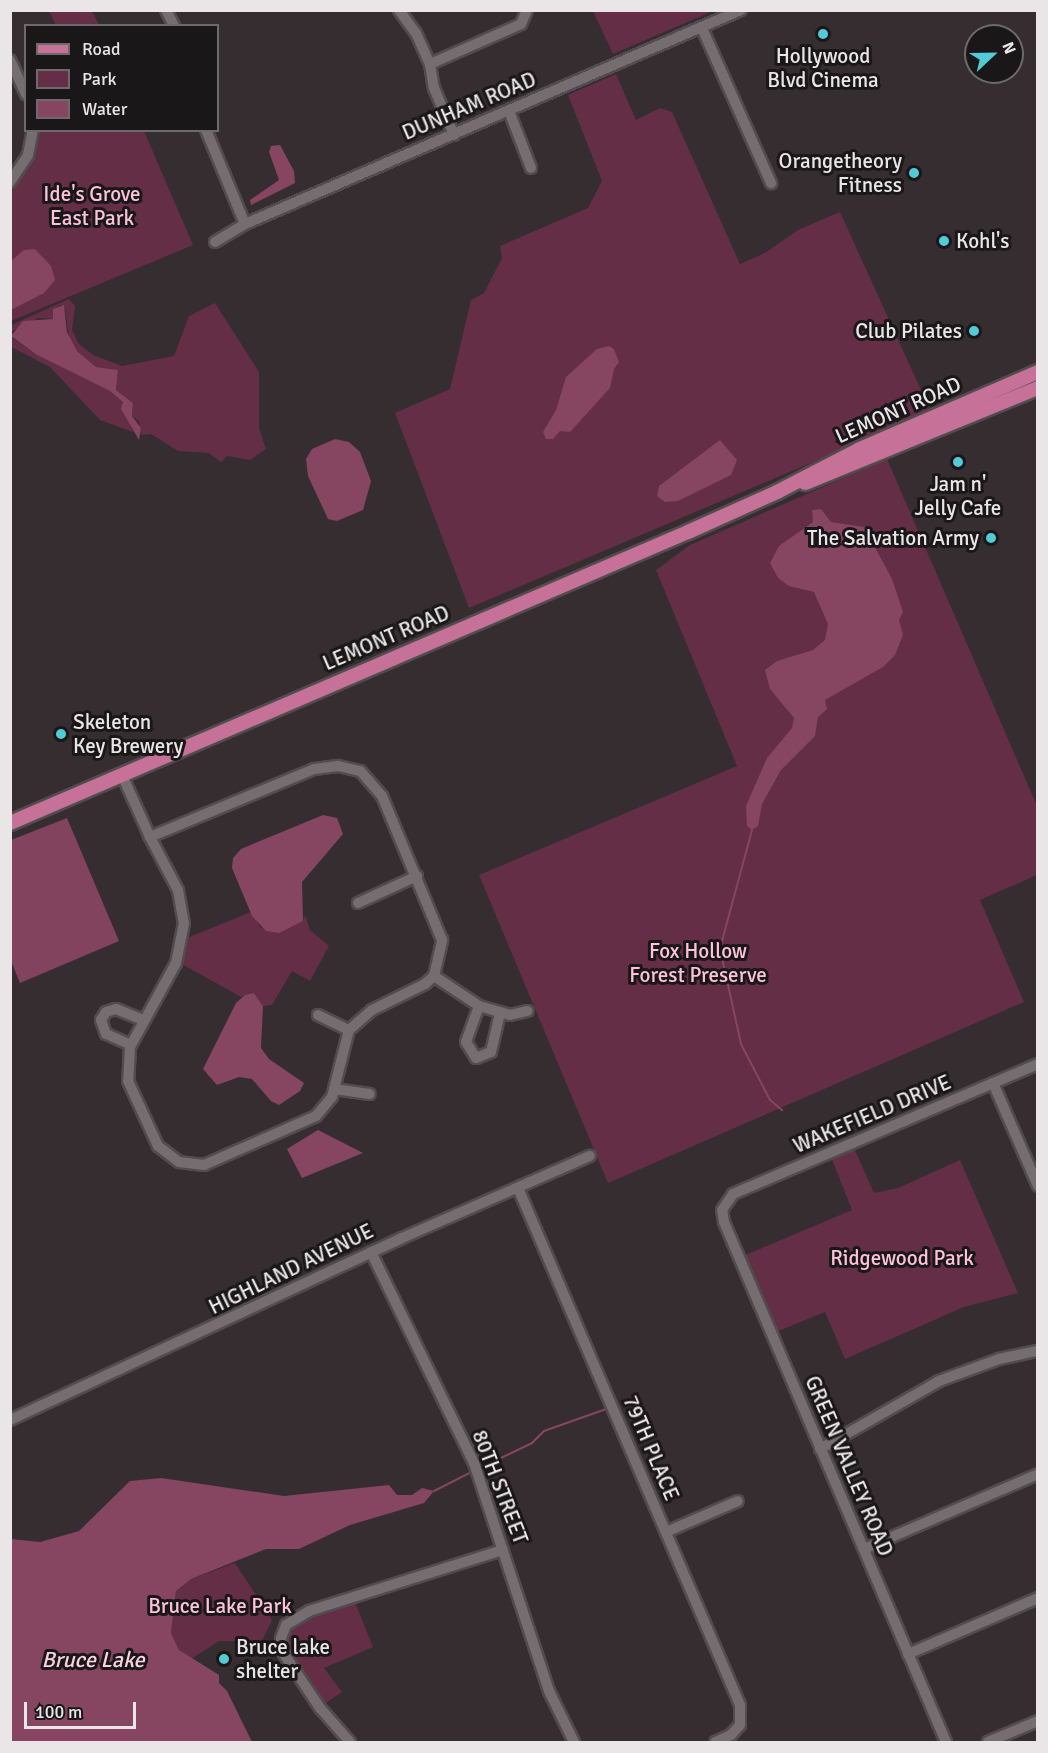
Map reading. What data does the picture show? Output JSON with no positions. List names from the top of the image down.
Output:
{
  "streets": {
    "main road": ["LEMONT ROAD"],
    "street": [
      "DUNHAM ROAD",
      "WAKEFIELD DRIVE",
      "HIGHLAND AVENUE",
      "79TH PLACE",
      "GREEN VALLEY ROAD",
      "80TH STREET"
    ]
  },
  "crossings": [
    ["WAKEFIELD DRIVE", "GREEN VALLEY ROAD"],
    ["HIGHLAND AVENUE", "79TH PLACE"],
    ["HIGHLAND AVENUE", "80TH STREET"]
  ],
  "water": ["Bruce Lake"],
  "parks": [
    "Ide's Grove East Park",
    "Fox Hollow Forest Preserve",
    "Ridgewood Park",
    "Bruce Lake Park"
  ],
  "places": [
    "Hollywood Blvd Cinema",
    "Orangetheory Fitness",
    "Kohl's",
    "Club Pilates",
    "Jam n' Jelly Cafe",
    "The Salvation Army",
    "Skeleton Key Brewery",
    "Bruce lake shelter"
  ],
  "legend": ["Road", "Park", "Water"],
  "scale_bar": "100 m",
  "north": "right"
}
